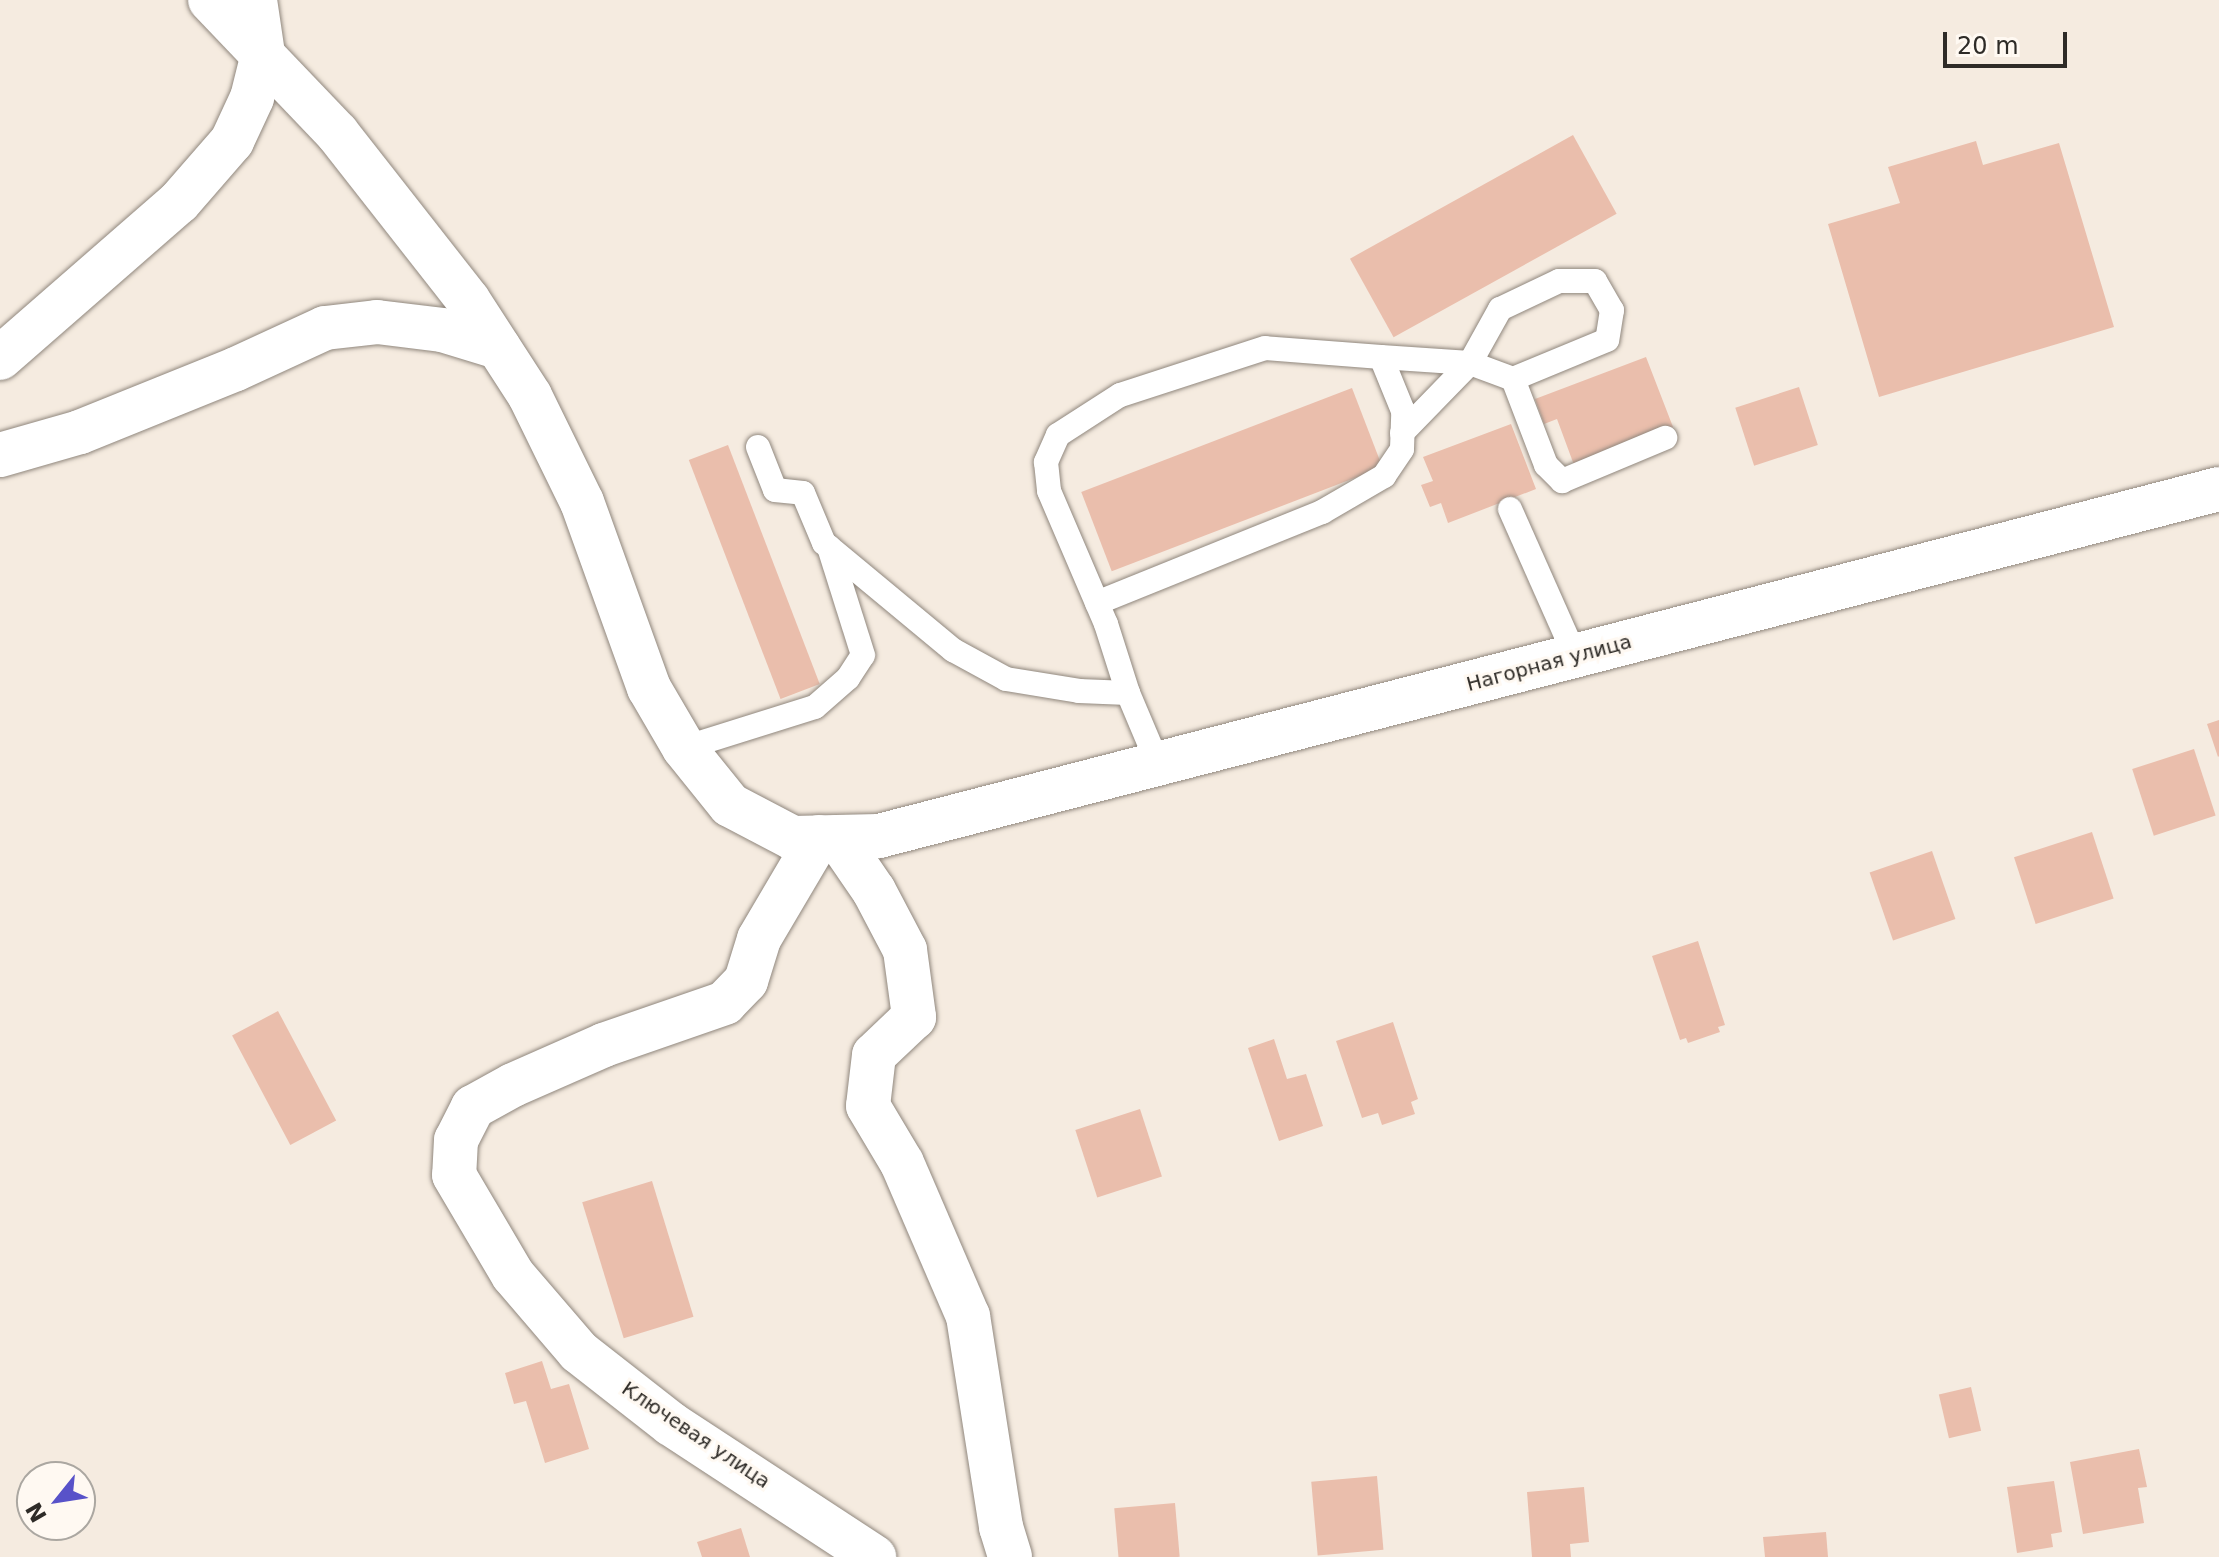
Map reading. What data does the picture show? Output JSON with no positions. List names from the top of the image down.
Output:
{
  "streets": {
    "street": ["Нагорная улица", "Ключевая улица"]
  },
  "crossings": [
    ["Нагорная улица", "Ключевая улица"]
  ],
  "scale_bar": "20 m",
  "north": "bottom left"
}
